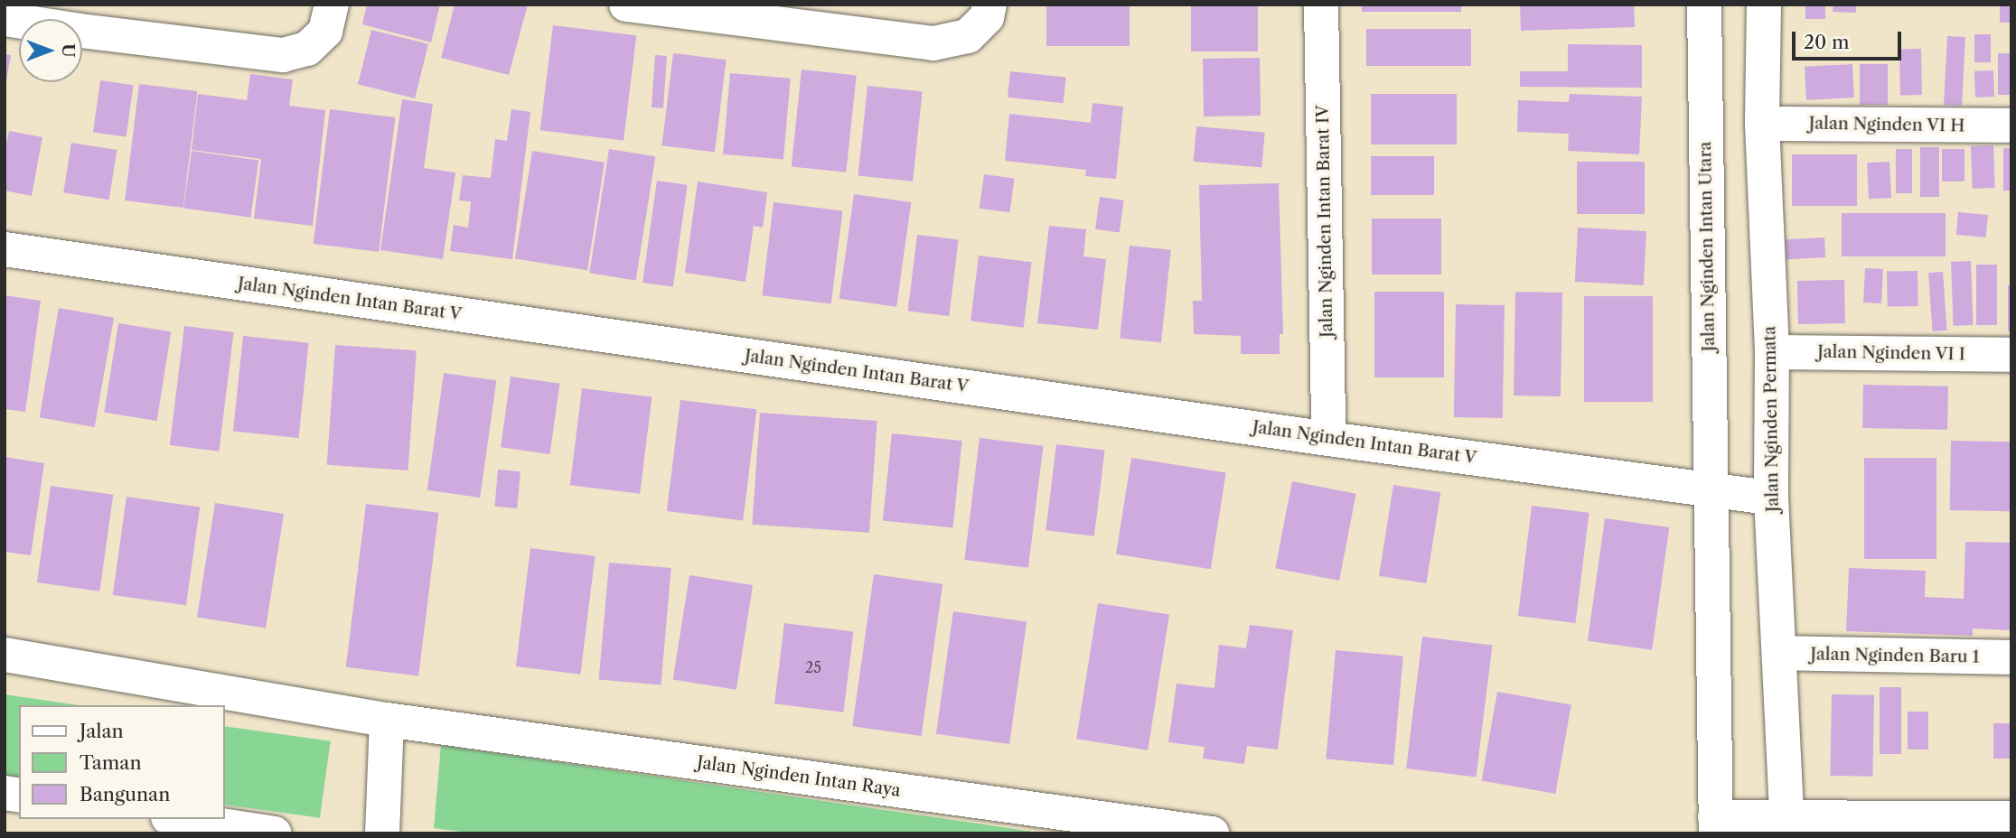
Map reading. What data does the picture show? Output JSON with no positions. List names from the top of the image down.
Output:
{
  "streets": {
    "street": [
      "Jalan Nginden VI H",
      "Jalan Nginden Intan Barat IV",
      "Jalan Nginden Intan Utara",
      "Jalan Nginden Intan Barat V",
      "Jalan Nginden VI I",
      "Jalan Nginden Permata",
      "Jalan Nginden Baru 1",
      "Jalan Nginden Intan Raya"
    ]
  },
  "crossings": [
    ["Jalan Nginden VI H", "Jalan Nginden Permata"],
    ["Jalan Nginden Intan Barat IV", "Jalan Nginden Intan Barat V"],
    ["Jalan Nginden Intan Utara", "Jalan Nginden Intan Barat V"],
    ["Jalan Nginden VI I", "Jalan Nginden Permata"],
    ["Jalan Nginden Permata", "Jalan Nginden Baru 1"]
  ],
  "house_numbers": ["25"],
  "legend": ["Jalan", "Taman", "Bangunan"],
  "scale_bar": "20 m",
  "north": "right"
}
